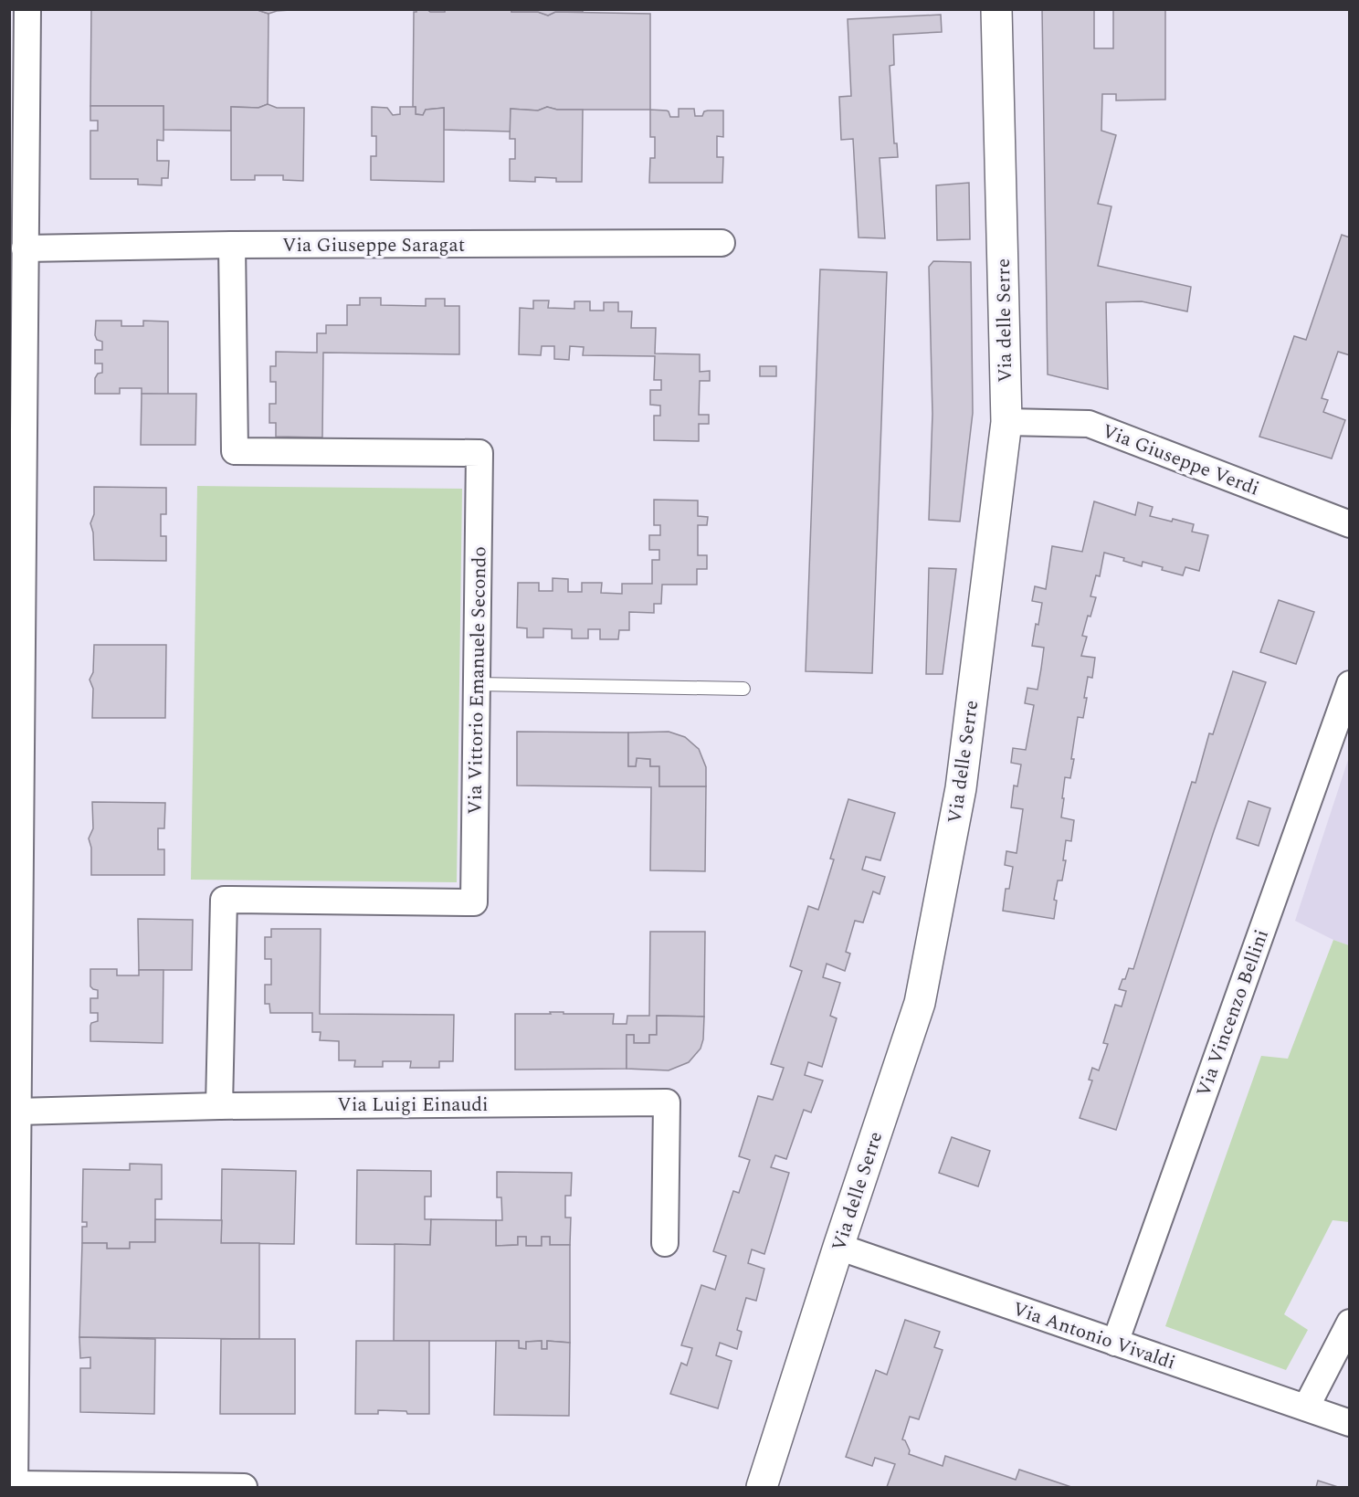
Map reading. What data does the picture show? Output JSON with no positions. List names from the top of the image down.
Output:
{
  "streets": {
    "street": [
      "Via Giuseppe Saragat",
      "Via delle Serre",
      "Via Giuseppe Verdi",
      "Via Vittorio Emanuele Secondo",
      "Via Vincenzo Bellini",
      "Via Luigi Einaudi",
      "Via Antonio Vivaldi"
    ]
  },
  "crossings": [
    ["Via Giuseppe Saragat", "Via Vittorio Emanuele Secondo"],
    ["Via delle Serre", "Via Giuseppe Verdi"],
    ["Via delle Serre", "Via Antonio Vivaldi"],
    ["Via Vittorio Emanuele Secondo", "Via Luigi Einaudi"],
    ["Via Vincenzo Bellini", "Via Antonio Vivaldi"]
  ]
}
